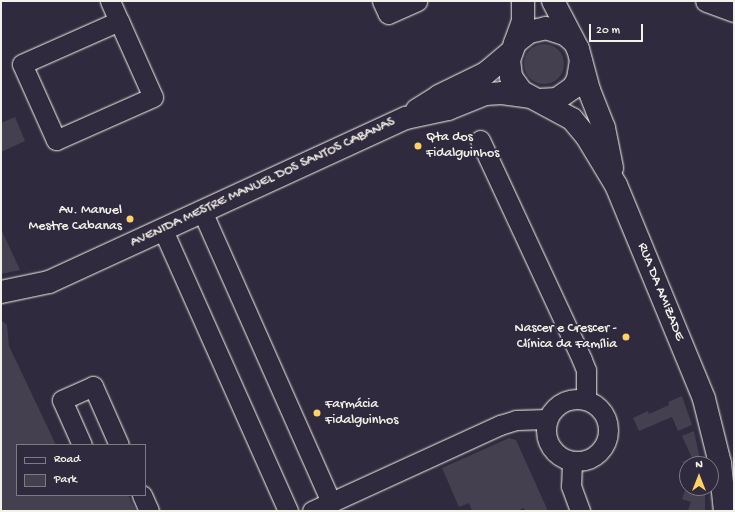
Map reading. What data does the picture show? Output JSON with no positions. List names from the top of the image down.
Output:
{
  "streets": {
    "street": ["AVENIDA MESTRE MANUEL DOS SANTOS CABANAS", "RUA DA AMIZADE"]
  },
  "crossings": [
    ["AVENIDA MESTRE MANUEL DOS SANTOS CABANAS", "RUA DA AMIZADE"]
  ],
  "places": [
    "Qta dos Fidalguinhos",
    "Av. Manuel Mestre Cabanas",
    "Nascer e Crescer - Clínica da Família",
    "Farmácia Fidalguinhos"
  ],
  "legend": ["Road", "Park"],
  "scale_bar": "20 m",
  "north": "top"
}
